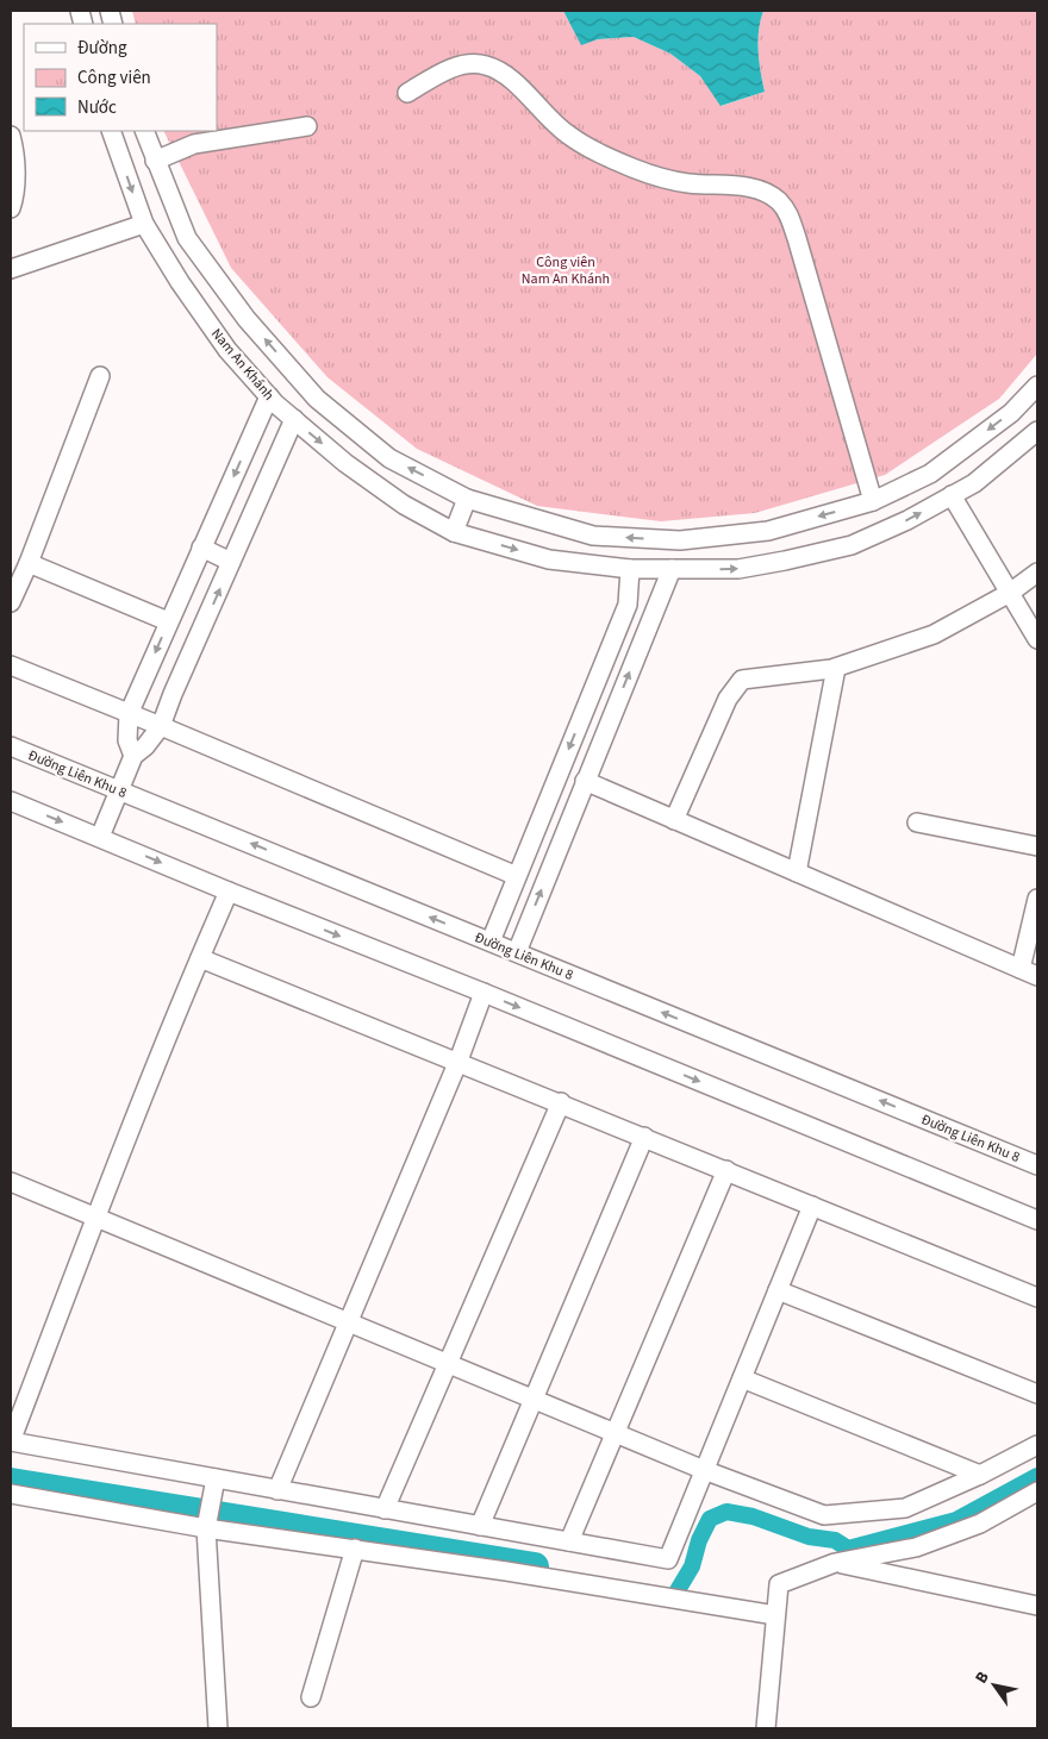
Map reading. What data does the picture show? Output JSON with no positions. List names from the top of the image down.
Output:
{
  "streets": {
    "street": ["Nam An Khánh", "Đường Liên Khu 8"]
  },
  "parks": ["Công viên Nam An Khánh"],
  "legend": ["Đường", "Công viên", "Nước"],
  "north": "top left"
}
